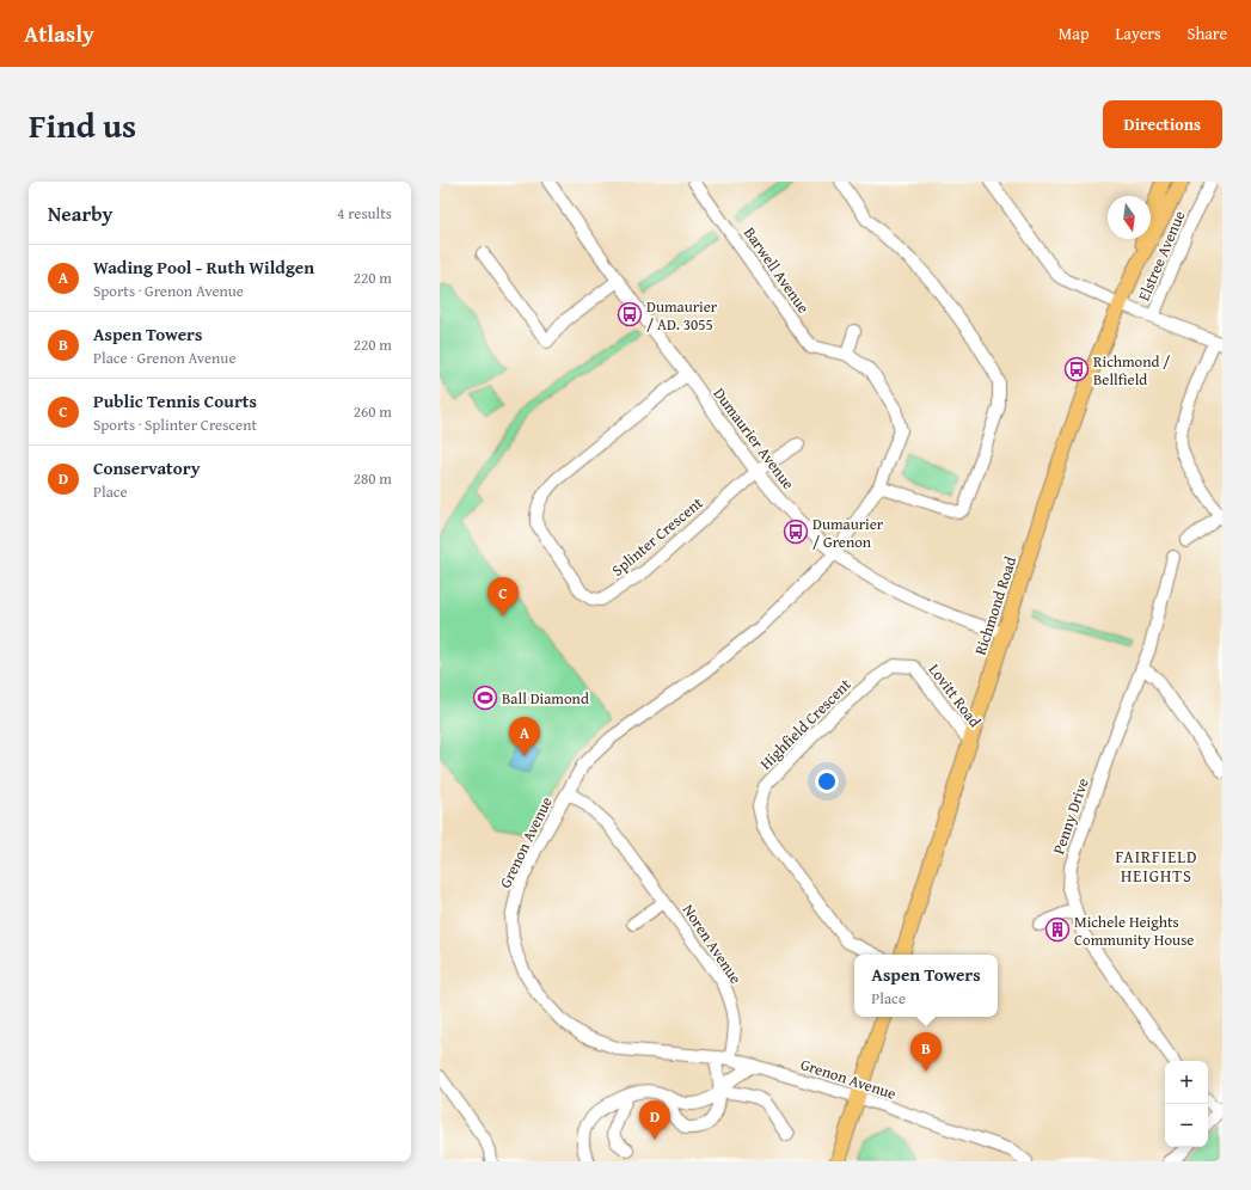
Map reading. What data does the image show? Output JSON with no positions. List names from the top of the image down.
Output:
{
  "streets": {
    "main road": ["Richmond Road"],
    "street": [
      "Elstree Avenue",
      "Barwell Avenue",
      "Dumaurier Avenue",
      "Splinter Crescent",
      "Lovitt Road",
      "Highfield Crescent",
      "Penny Drive",
      "Grenon Avenue",
      "Noren Avenue"
    ]
  },
  "crossings": [
    ["Barwell Avenue", "Dumaurier Avenue"],
    ["Barwell Avenue", "Grenon Avenue"],
    ["Dumaurier Avenue", "Splinter Crescent"],
    ["Dumaurier Avenue", "Richmond Road"],
    ["Dumaurier Avenue", "Grenon Avenue"],
    ["Richmond Road", "Lovitt Road"],
    ["Lovitt Road", "Highfield Crescent"],
    ["Grenon Avenue", "Noren Avenue"]
  ],
  "districts": ["FAIRFIELD HEIGHTS"],
  "places": {
    "bus stop": ["Dumaurier / AD. 3055", "Richmond / Bellfield", "Dumaurier / Grenon"],
    "sports": ["Ball Diamond"],
    "building": ["Michele Heights Community House"]
  },
  "north": "bottom",
  "page": {
    "header": "Atlasly",
    "nav": ["Map", "Layers", "Share"],
    "title": "Find us",
    "buttons": "Directions",
    "heading": ["Nearby", "4 results"],
    "list": [
      {
        "mark": "A",
        "name": "Wading Pool - Ruth Wildgen",
        "note": "Sports · Grenon Avenue",
        "value": "220 m"
      },
      {
        "mark": "B",
        "name": "Aspen Towers",
        "note": "Place · Grenon Avenue",
        "value": "220 m"
      },
      {
        "mark": "C",
        "name": "Public Tennis Courts",
        "note": "Sports · Splinter Crescent",
        "value": "260 m"
      },
      {
        "mark": "D",
        "name": "Conservatory",
        "note": "Place",
        "value": "280 m"
      }
    ],
    "pins": [
      "C",
      "A",
      "B",
      "D"
    ],
    "popup": ["Aspen Towers", "Place"],
    "map_buttons": ["+", "−"]
  }
}
